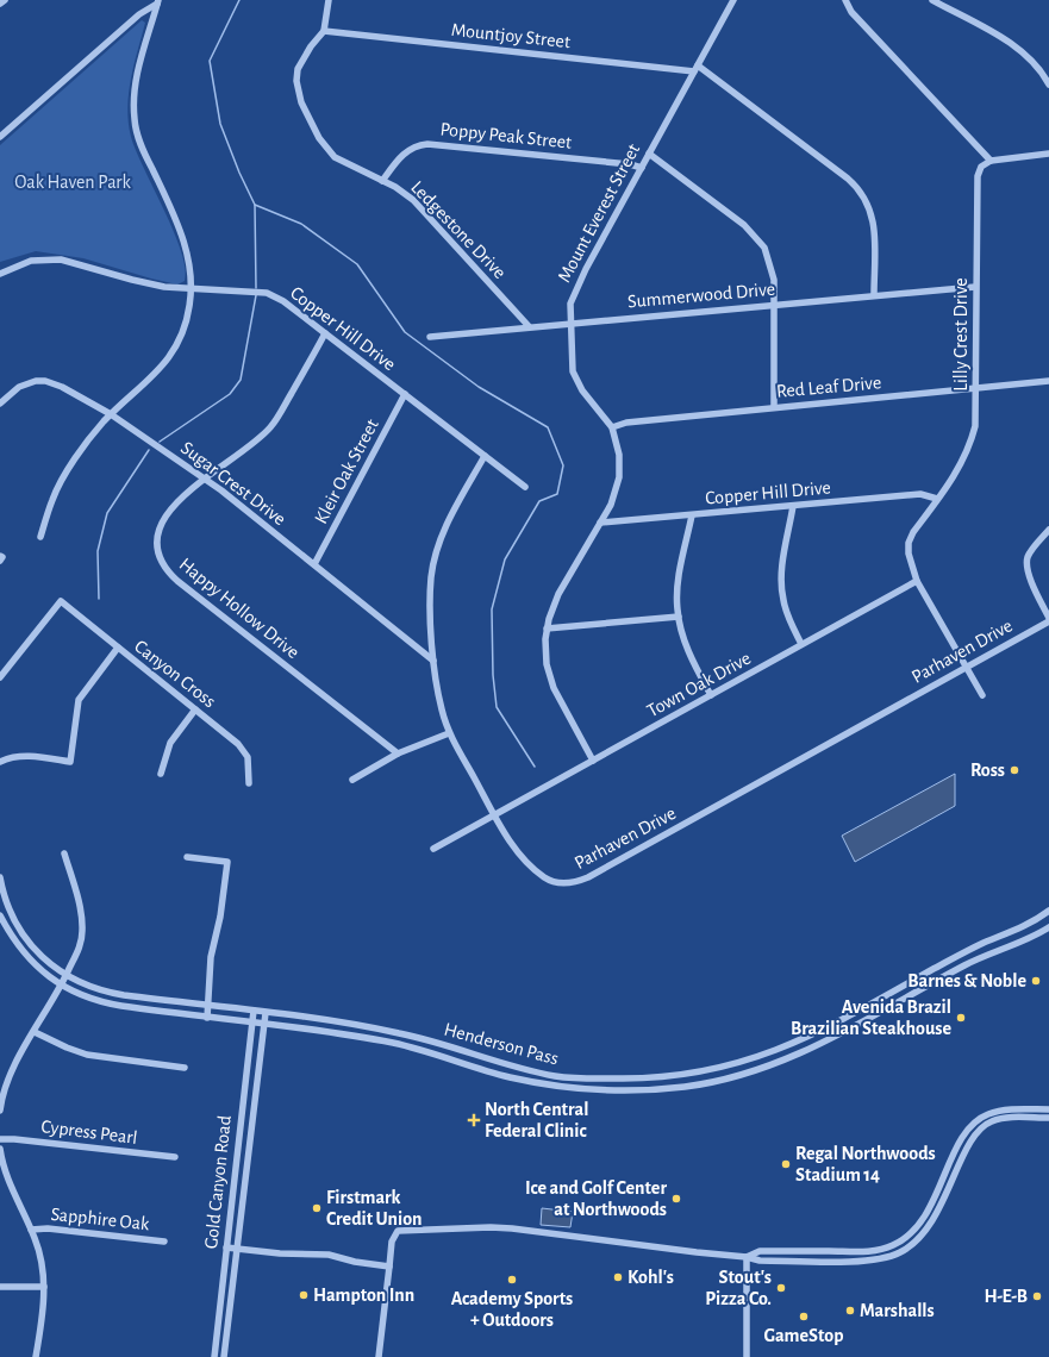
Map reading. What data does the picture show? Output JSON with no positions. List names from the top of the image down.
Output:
{
  "streets": {
    "street": [
      "Mountjoy Street",
      "Poppy Peak Street",
      "Mount Everest Street",
      "Ledgestone Drive",
      "Summerwood Drive",
      "Copper Hill Drive",
      "Lilly Crest Drive",
      "Red Leaf Drive",
      "Kleir Oak Street",
      "Sugar Crest Drive",
      "Happy Hollow Drive",
      "Parhaven Drive",
      "Canyon Cross",
      "Town Oak Drive",
      "Henderson Pass",
      "Cypress Pearl",
      "Gold Canyon Road",
      "Sapphire Oak"
    ]
  },
  "crossings": [
    ["Mountjoy Street", "Mount Everest Street"],
    ["Mountjoy Street", "Ledgestone Drive"],
    ["Poppy Peak Street", "Mount Everest Street"],
    ["Poppy Peak Street", "Ledgestone Drive"],
    ["Mount Everest Street", "Summerwood Drive"],
    ["Mount Everest Street", "Copper Hill Drive"],
    ["Mount Everest Street", "Red Leaf Drive"],
    ["Mount Everest Street", "Town Oak Drive"],
    ["Ledgestone Drive", "Summerwood Drive"],
    ["Summerwood Drive", "Lilly Crest Drive"],
    ["Copper Hill Drive", "Lilly Crest Drive"],
    ["Copper Hill Drive", "Kleir Oak Street"],
    ["Copper Hill Drive", "Happy Hollow Drive"],
    ["Copper Hill Drive", "Parhaven Drive"],
    ["Lilly Crest Drive", "Red Leaf Drive"],
    ["Lilly Crest Drive", "Parhaven Drive"],
    ["Lilly Crest Drive", "Town Oak Drive"],
    ["Kleir Oak Street", "Sugar Crest Drive"],
    ["Sugar Crest Drive", "Happy Hollow Drive"],
    ["Sugar Crest Drive", "Parhaven Drive"],
    ["Parhaven Drive", "Town Oak Drive"],
    ["Henderson Pass", "Gold Canyon Road"]
  ],
  "parks": ["Oak Haven Park"],
  "places": {
    "other": [
      "Ross",
      "Barnes & Noble",
      "Avenida Brazil Brazilian Steakhouse",
      "Regal Northwoods Stadium 14",
      "Ice and Golf Center at Northwoods",
      "Firstmark Credit Union",
      "Kohl's",
      "Academy Sports + Outdoors",
      "Stout's Pizza Co.",
      "Hampton Inn",
      "H-E-B",
      "Marshalls",
      "GameStop"
    ],
    "health": ["North Central Federal Clinic"]
  }
}
